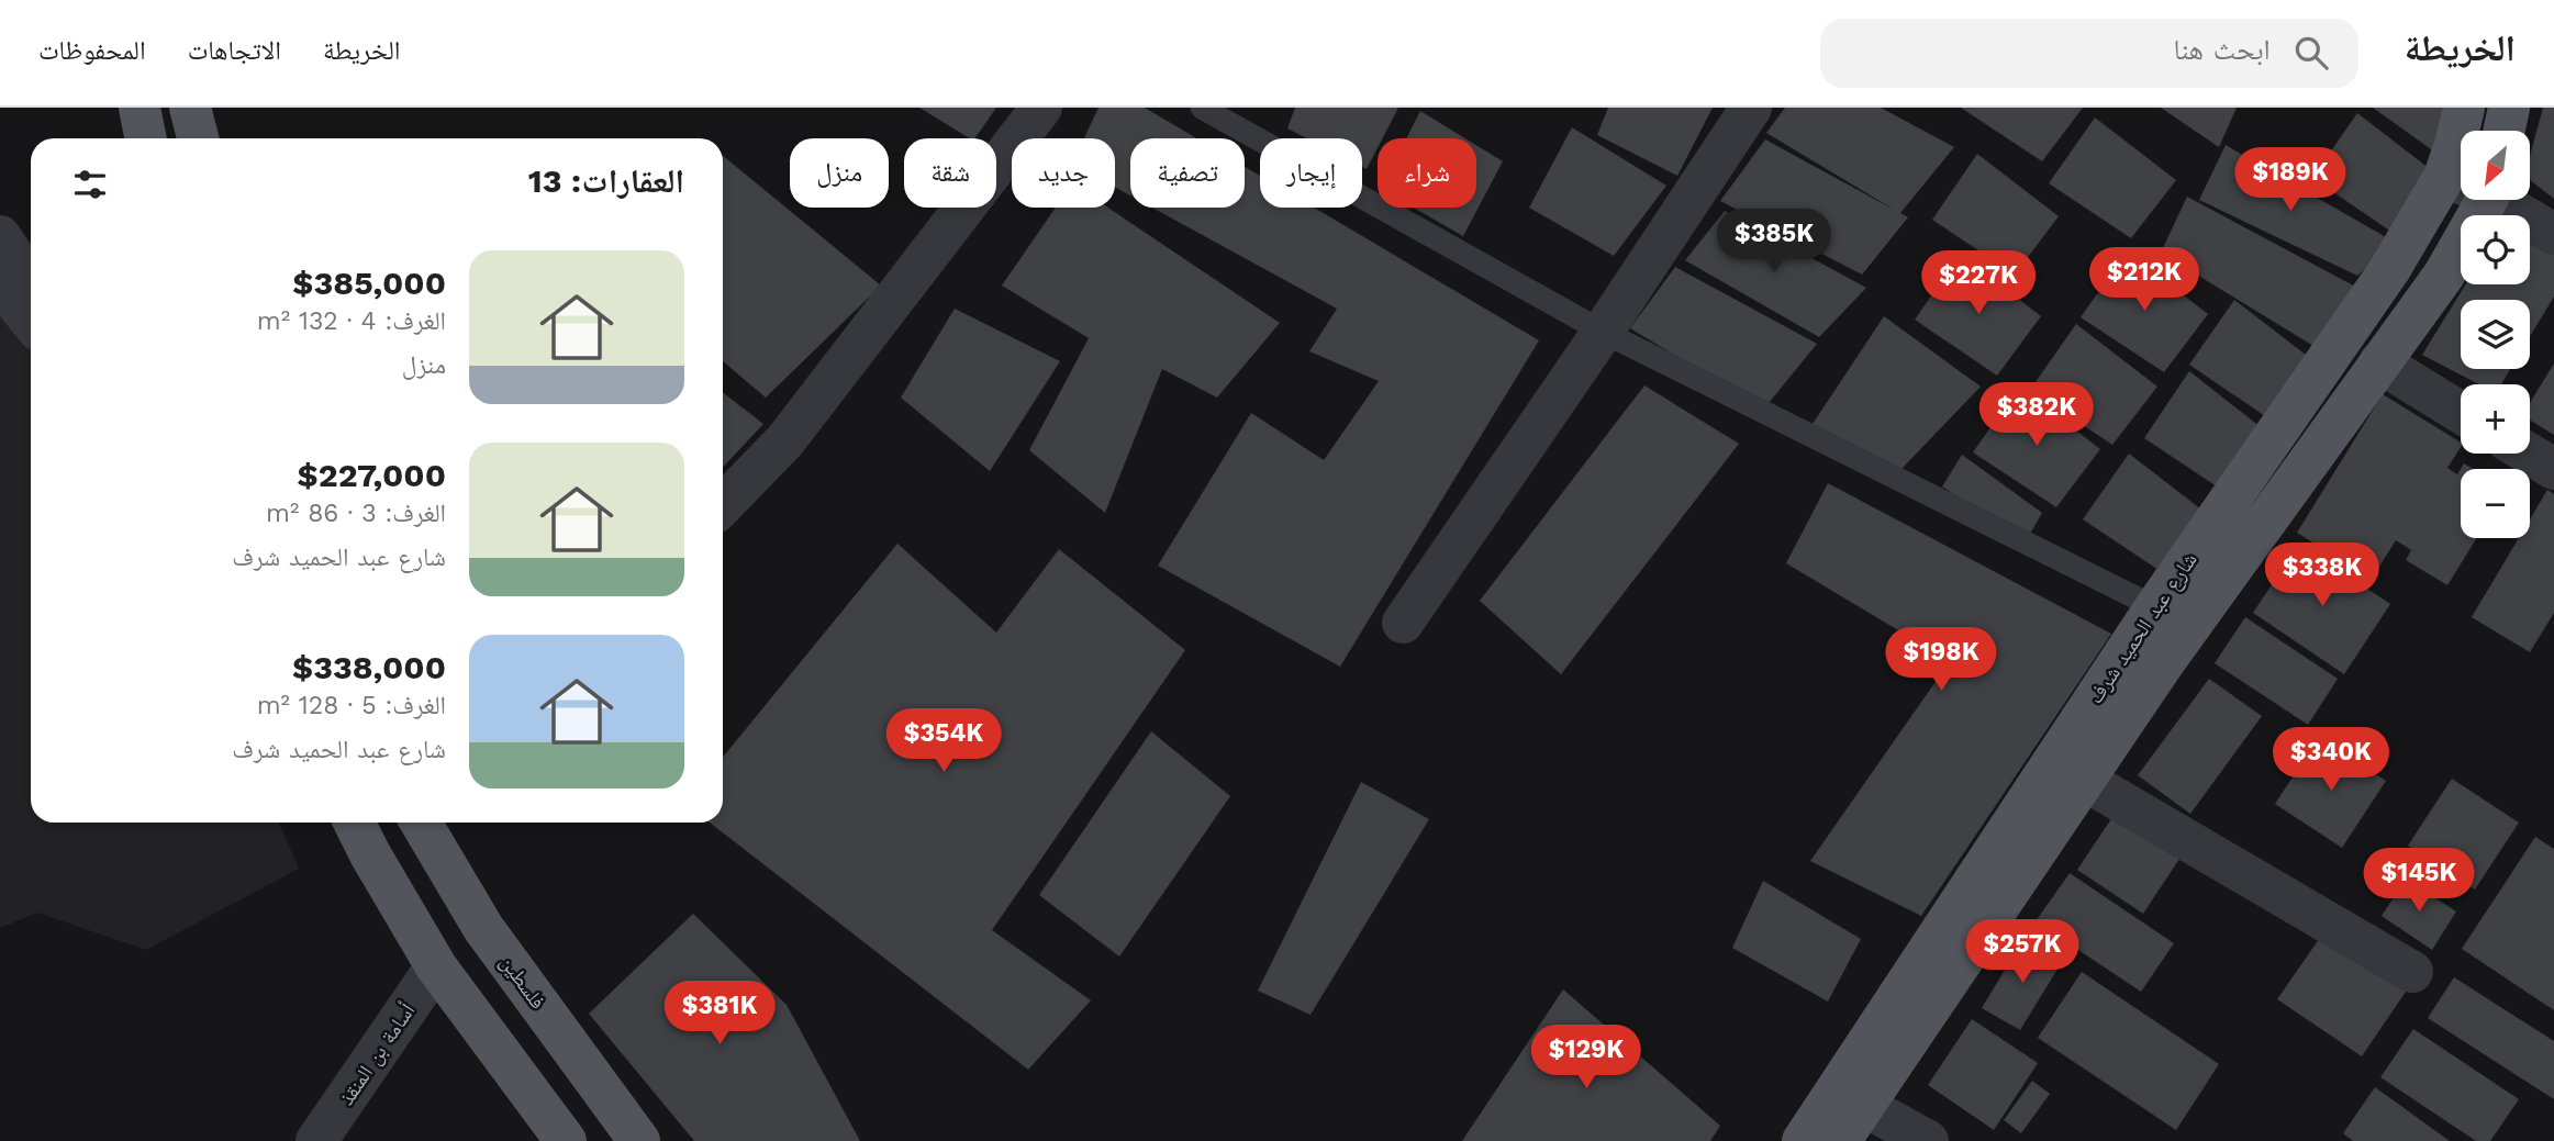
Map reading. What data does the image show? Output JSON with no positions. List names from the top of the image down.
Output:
{
  "streets": {
    "main road": ["شارع عبد الحميد شرف", "فلسطين"],
    "street": ["أسامة بن المنقذ"]
  },
  "north": "bottom left",
  "page": {
    "header": "الخريطة",
    "search": "ابحث هنا",
    "nav": ["الخريطة", "الاتجاهات", "المحفوظات"],
    "map_buttons": ["+", "−"],
    "chip": [
      "شراء",
      "إيجار",
      "تصفية",
      "جديد",
      "شقة",
      "منزل"
    ],
    "heading": "العقارات: 13",
    "price": [
      "$189K",
      "$385K",
      "$212K",
      "$227K",
      "$382K",
      "$338K",
      "$198K",
      "$354K",
      "$340K",
      "$145K",
      "$257K",
      "$381K",
      "$129K"
    ],
    "list": [
      {
        "name": "$385,000",
        "note": "الغرف: 4 · 132 m² · منزل"
      },
      {
        "name": "$227,000",
        "note": "الغرف: 3 · 86 m² · شارع عبد الحميد شرف"
      },
      {
        "name": "$338,000",
        "note": "الغرف: 5 · 128 m² · شارع عبد الحميد شرف"
      }
    ]
  }
}
